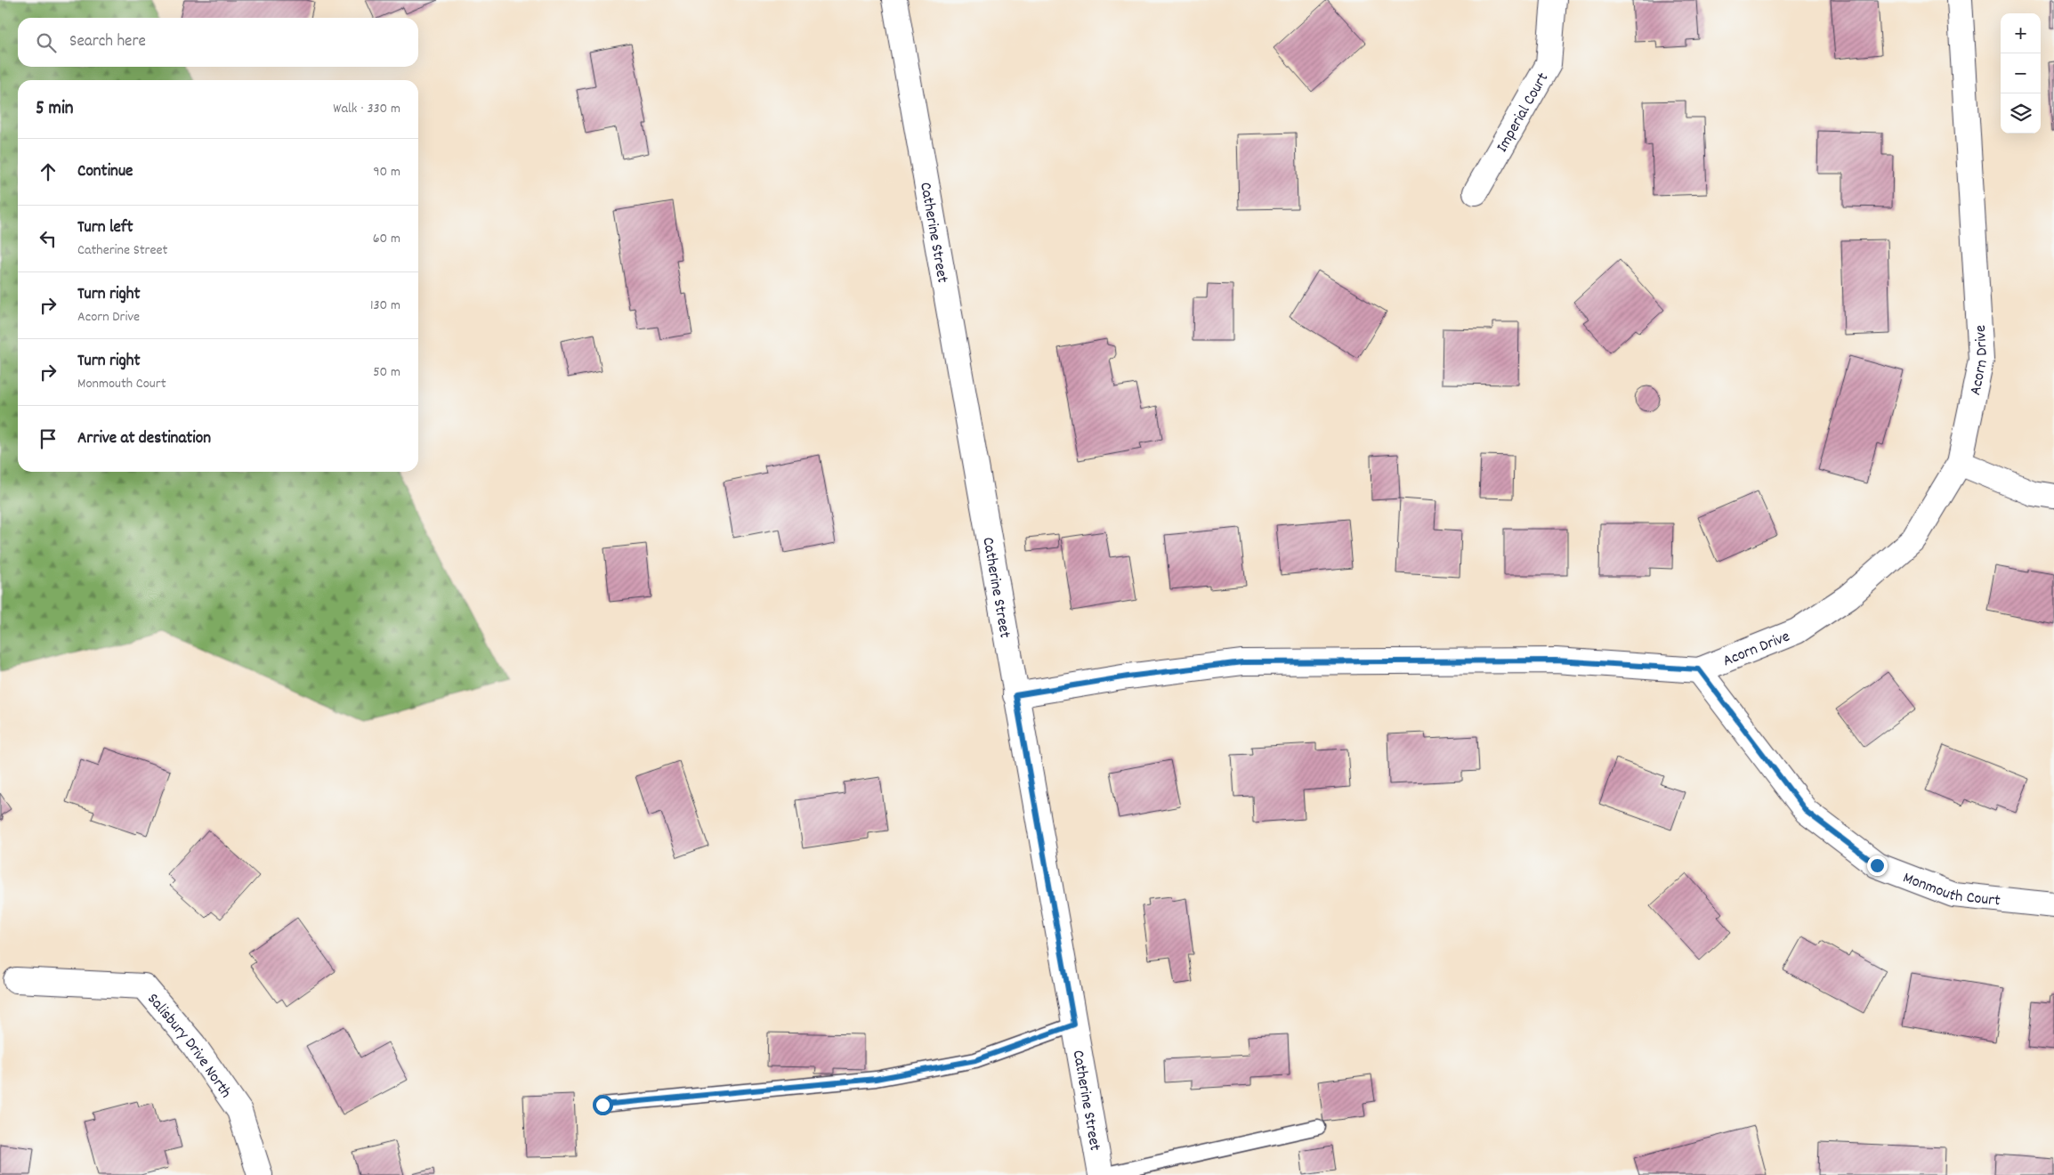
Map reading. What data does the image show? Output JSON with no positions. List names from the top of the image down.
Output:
{
  "streets": {
    "street": [
      "Imperial Court",
      "Catherine Street",
      "Acorn Drive",
      "Monmouth Court",
      "Salisbury Drive North"
    ]
  },
  "crossings": [
    ["Catherine Street", "Acorn Drive"],
    ["Acorn Drive", "Monmouth Court"]
  ],
  "page": {
    "map_buttons": ["+", "−"],
    "search": "Search here",
    "heading": ["5 min", "Walk · 330 m"],
    "list": [
      ["Continue", "90 m"],
      ["Turn left", "Catherine Street", "60 m"],
      ["Turn right", "Acorn Drive", "130 m"],
      ["Turn right", "Monmouth Court", "50 m"],
      "Arrive at destination"
    ]
  }
}
